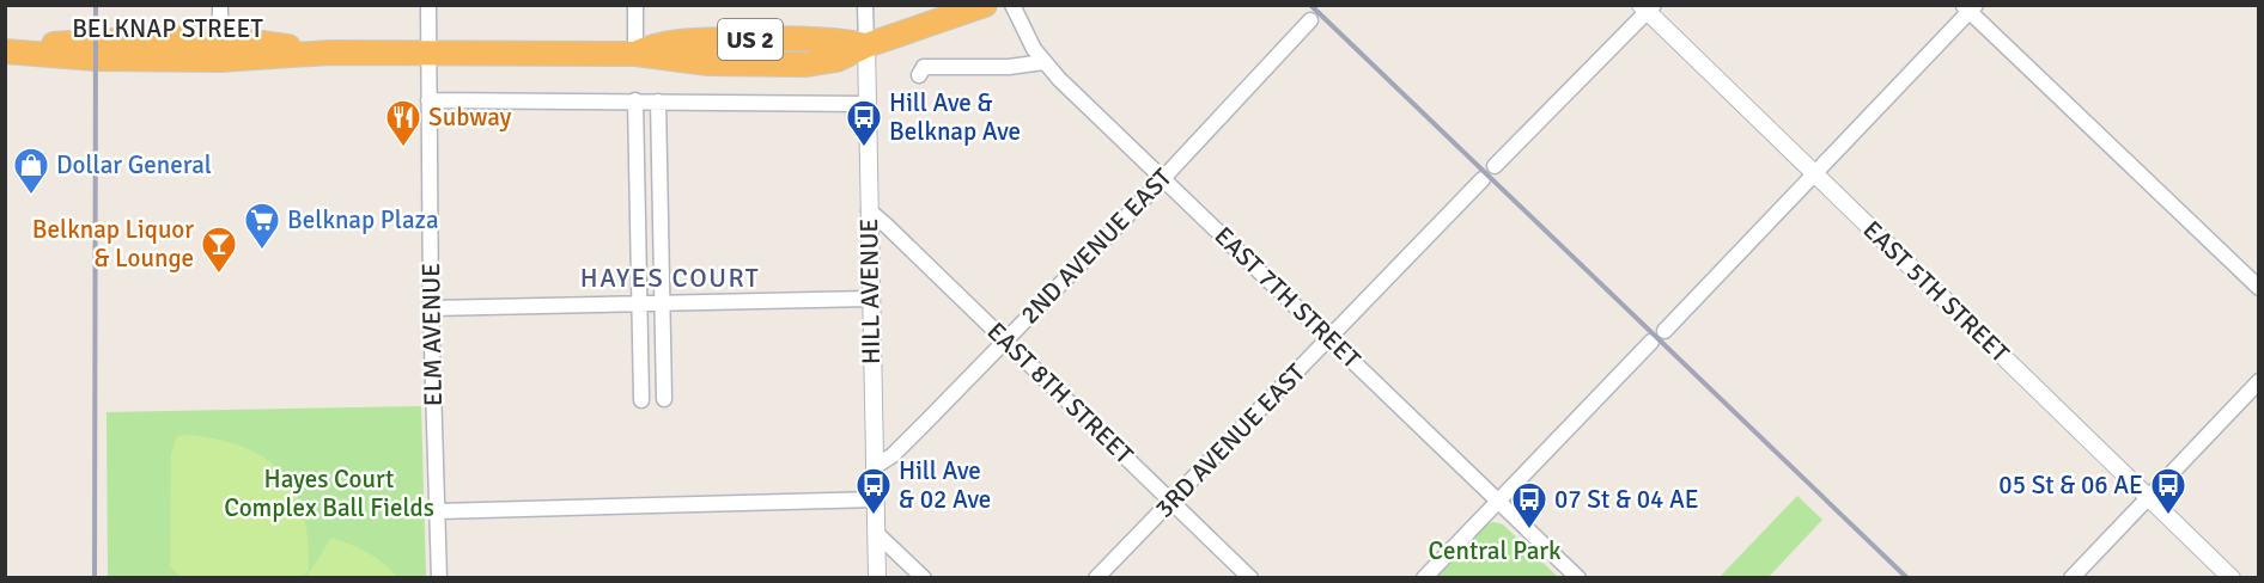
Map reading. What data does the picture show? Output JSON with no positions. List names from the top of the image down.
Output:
{
  "streets": {
    "highway": ["BELKNAP STREET", "US 2"],
    "street": [
      "2ND AVENUE EAST",
      "HILL AVENUE",
      "EAST 5TH STREET",
      "EAST 7TH STREET",
      "ELM AVENUE",
      "EAST 8TH STREET",
      "3RD AVENUE EAST"
    ]
  },
  "crossings": [
    ["BELKNAP STREET", "US 2"],
    ["BELKNAP STREET", "HILL AVENUE"],
    ["BELKNAP STREET", "ELM AVENUE"],
    ["US 2", "HILL AVENUE"],
    ["2ND AVENUE EAST", "HILL AVENUE"],
    ["2ND AVENUE EAST", "EAST 7TH STREET"],
    ["2ND AVENUE EAST", "EAST 8TH STREET"],
    ["HILL AVENUE", "EAST 8TH STREET"],
    ["EAST 7TH STREET", "3RD AVENUE EAST"],
    ["EAST 8TH STREET", "3RD AVENUE EAST"]
  ],
  "districts": ["HAYES COURT"],
  "parks": ["Hayes Court Complex Ball Fields", "Central Park"],
  "places": {
    "restaurant": ["Subway"],
    "bus stop": [
      "Hill Ave & Belknap Ave",
      "Hill Ave & 02 Ave",
      "05 St & 06 AE",
      "07 St & 04 AE"
    ],
    "shop": ["Dollar General"],
    "supermarket": ["Belknap Plaza"],
    "bar": ["Belknap Liquor & Lounge"]
  }
}
